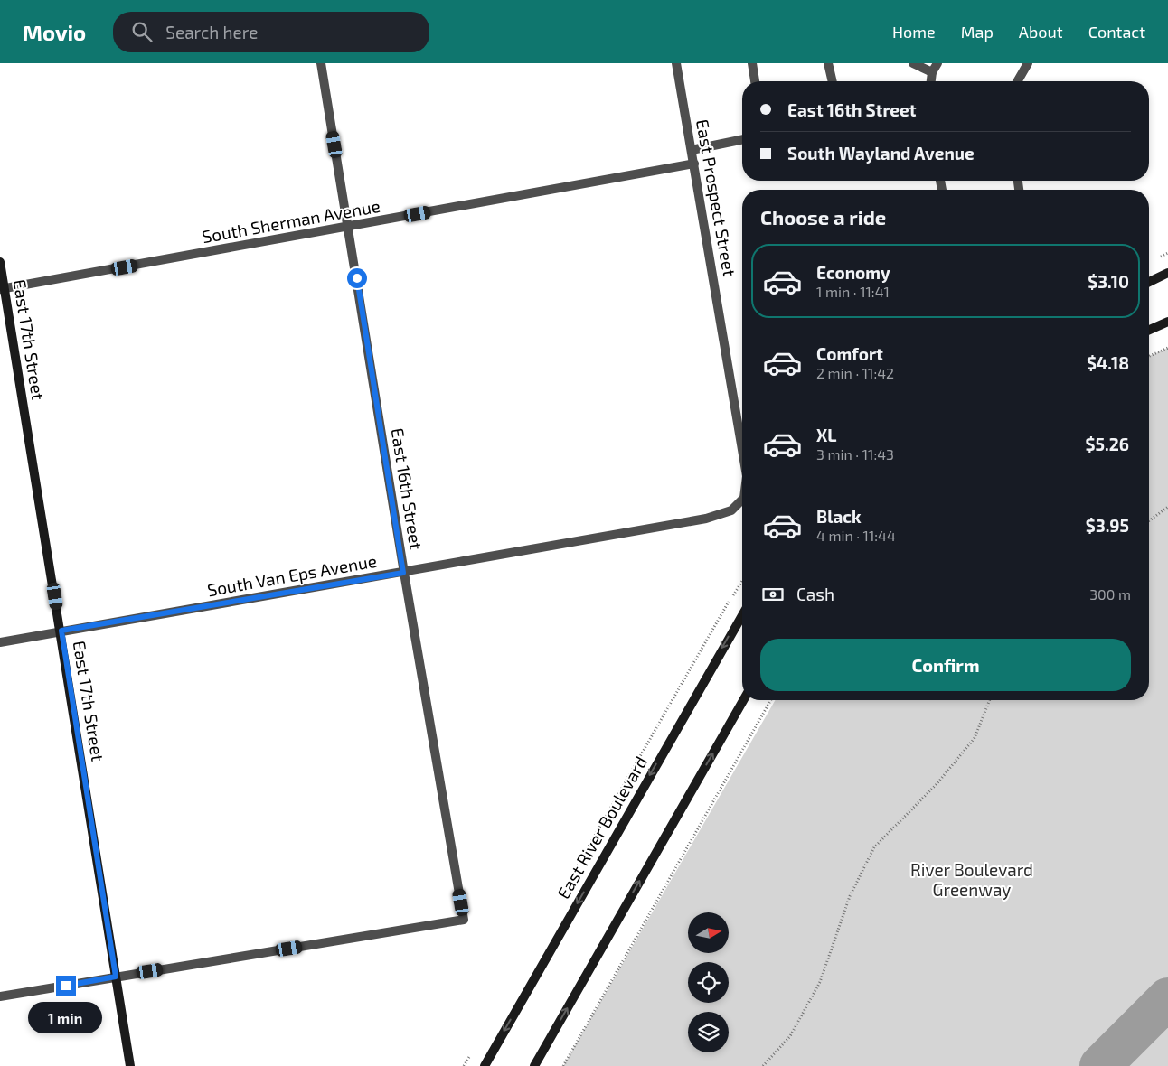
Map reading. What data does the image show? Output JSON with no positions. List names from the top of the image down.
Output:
{
  "streets": {
    "main road": ["East 17th Street", "East River Boulevard"],
    "street": [
      "East Prospect Street",
      "South Sherman Avenue",
      "East 16th Street",
      "South Van Eps Avenue"
    ]
  },
  "crossings": [
    ["East Prospect Street", "South Sherman Avenue"],
    ["South Sherman Avenue", "East 17th Street"],
    ["South Sherman Avenue", "East 16th Street"],
    ["East 17th Street", "East 16th Street"],
    ["East 17th Street", "South Van Eps Avenue"],
    ["East 16th Street", "South Van Eps Avenue"]
  ],
  "parks": ["River Boulevard Greenway"],
  "north": "right",
  "page": {
    "header": "Movio",
    "search": "Search here",
    "nav": [
      "Home",
      "Map",
      "About",
      "Contact"
    ],
    "banner": ["East 16th Street", "South Wayland Avenue"],
    "heading": "Choose a ride",
    "list": [
      {
        "name": "Economy",
        "note": "1 min · 11:41",
        "value": "$3.10"
      },
      {
        "name": "Comfort",
        "note": "2 min · 11:42",
        "value": "$4.18"
      },
      {
        "name": "XL",
        "note": "3 min · 11:43",
        "value": "$5.26"
      },
      {
        "name": "Black",
        "note": "4 min · 11:44",
        "value": "$3.95"
      }
    ],
    "pay": ["Cash", "300 m"],
    "buttons": "Confirm",
    "bubble": "1 min"
  }
}
